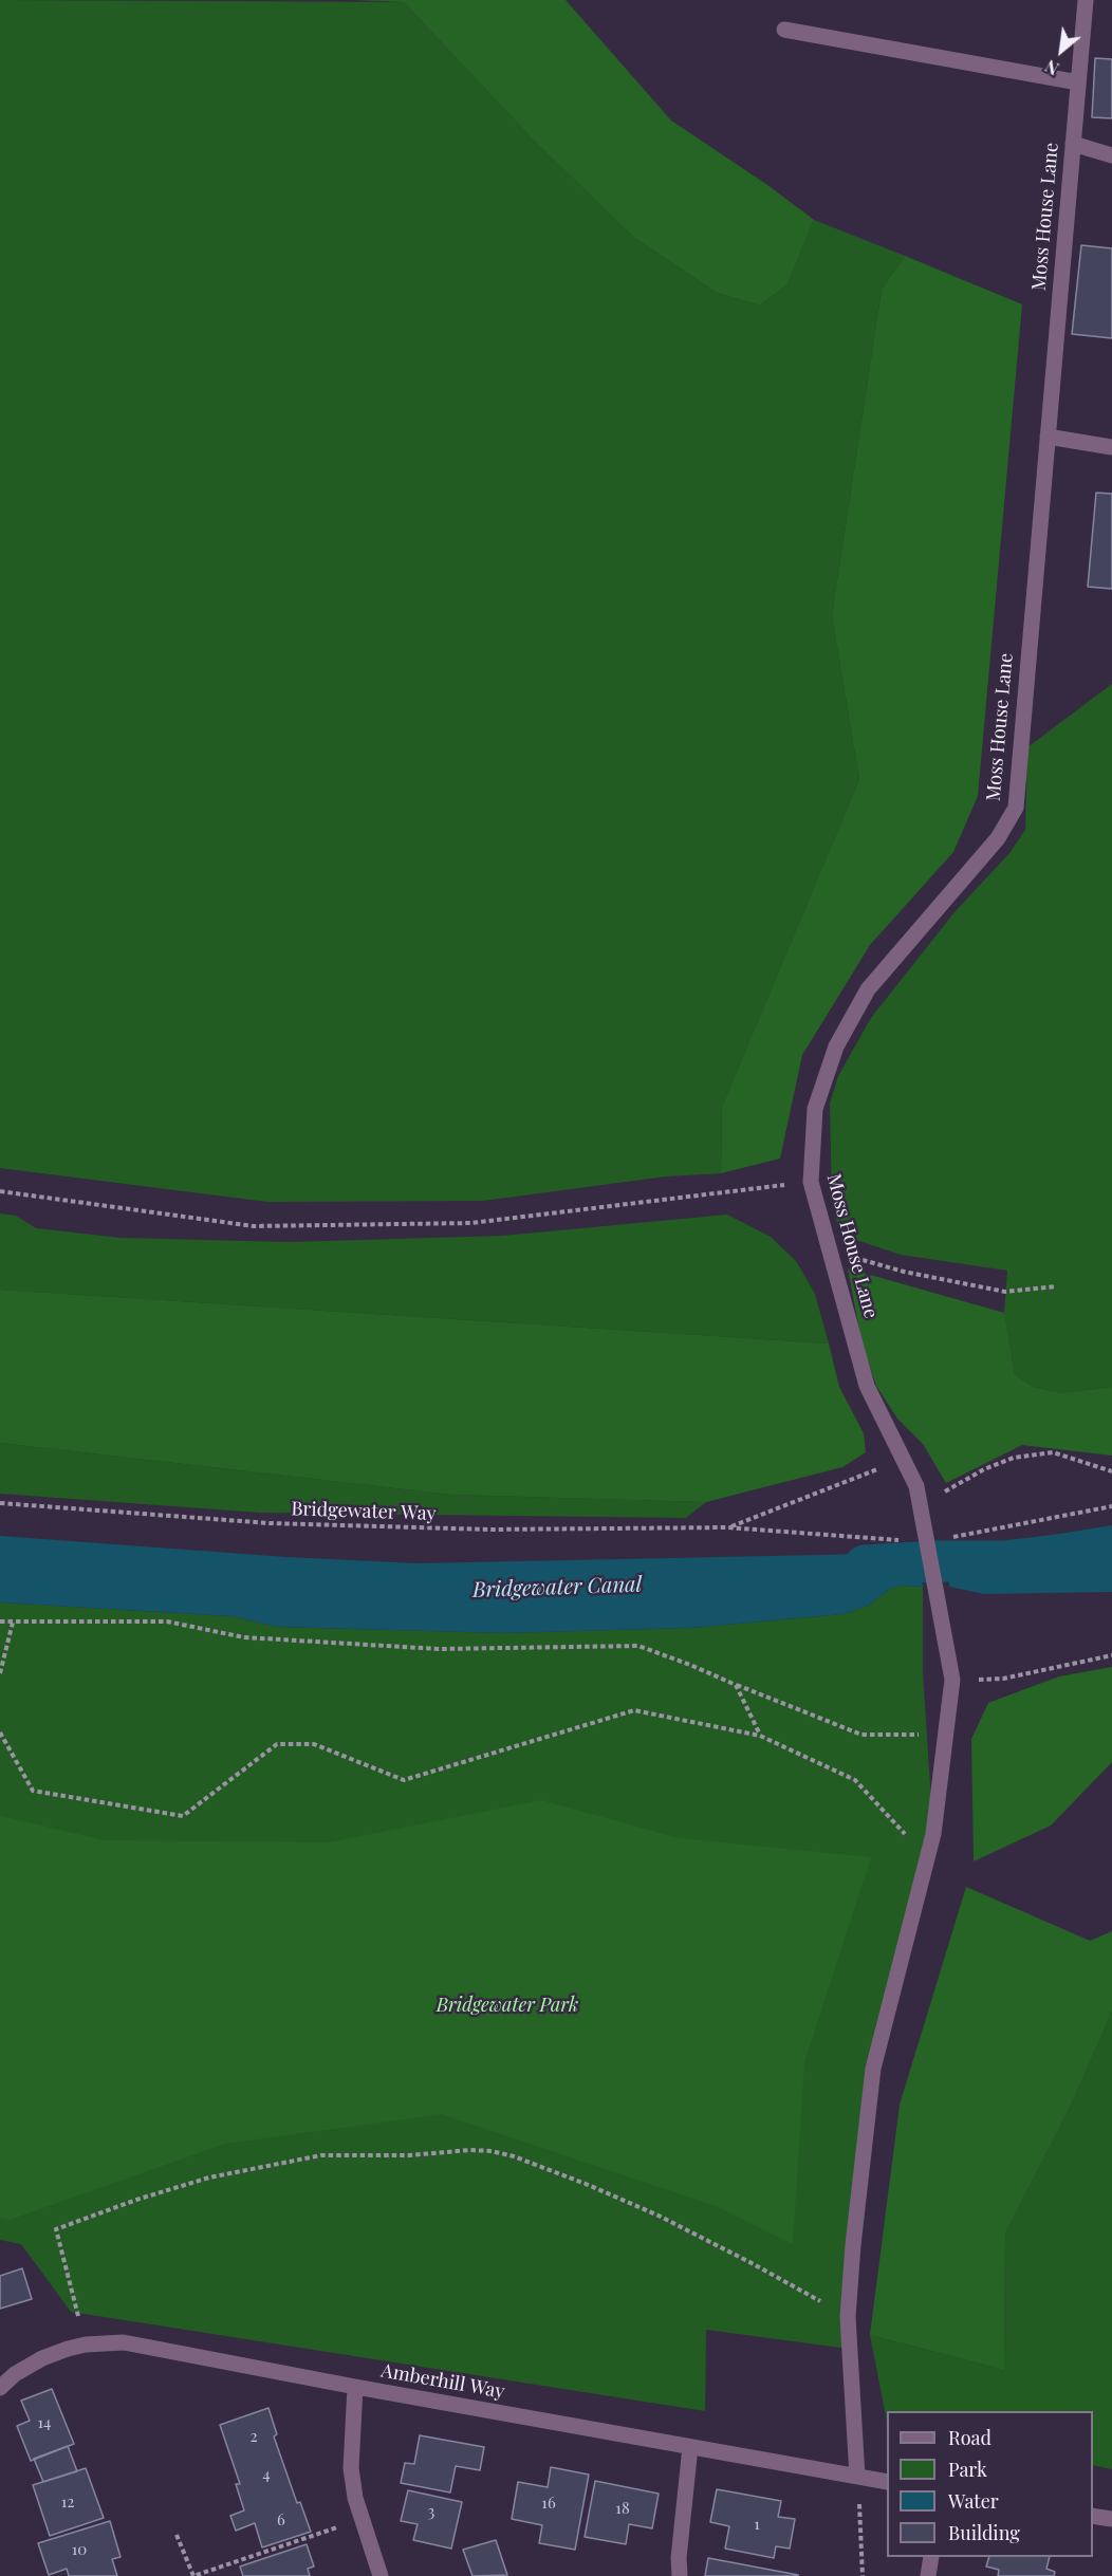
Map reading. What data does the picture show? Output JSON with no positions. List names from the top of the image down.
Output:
{
  "streets": {
    "street": ["Moss House Lane", "Amberhill Way"],
    "path": ["Bridgewater Way"]
  },
  "crossings": [
    ["Moss House Lane", "Amberhill Way"]
  ],
  "water": ["Bridgewater Canal"],
  "parks": ["Bridgewater Park"],
  "house_numbers": [
    "14",
    "2",
    "4",
    "12",
    "16",
    "18",
    "3",
    "6",
    "1",
    "10"
  ],
  "legend": [
    "Road",
    "Park",
    "Water",
    "Building"
  ],
  "north": "bottom left"
}
